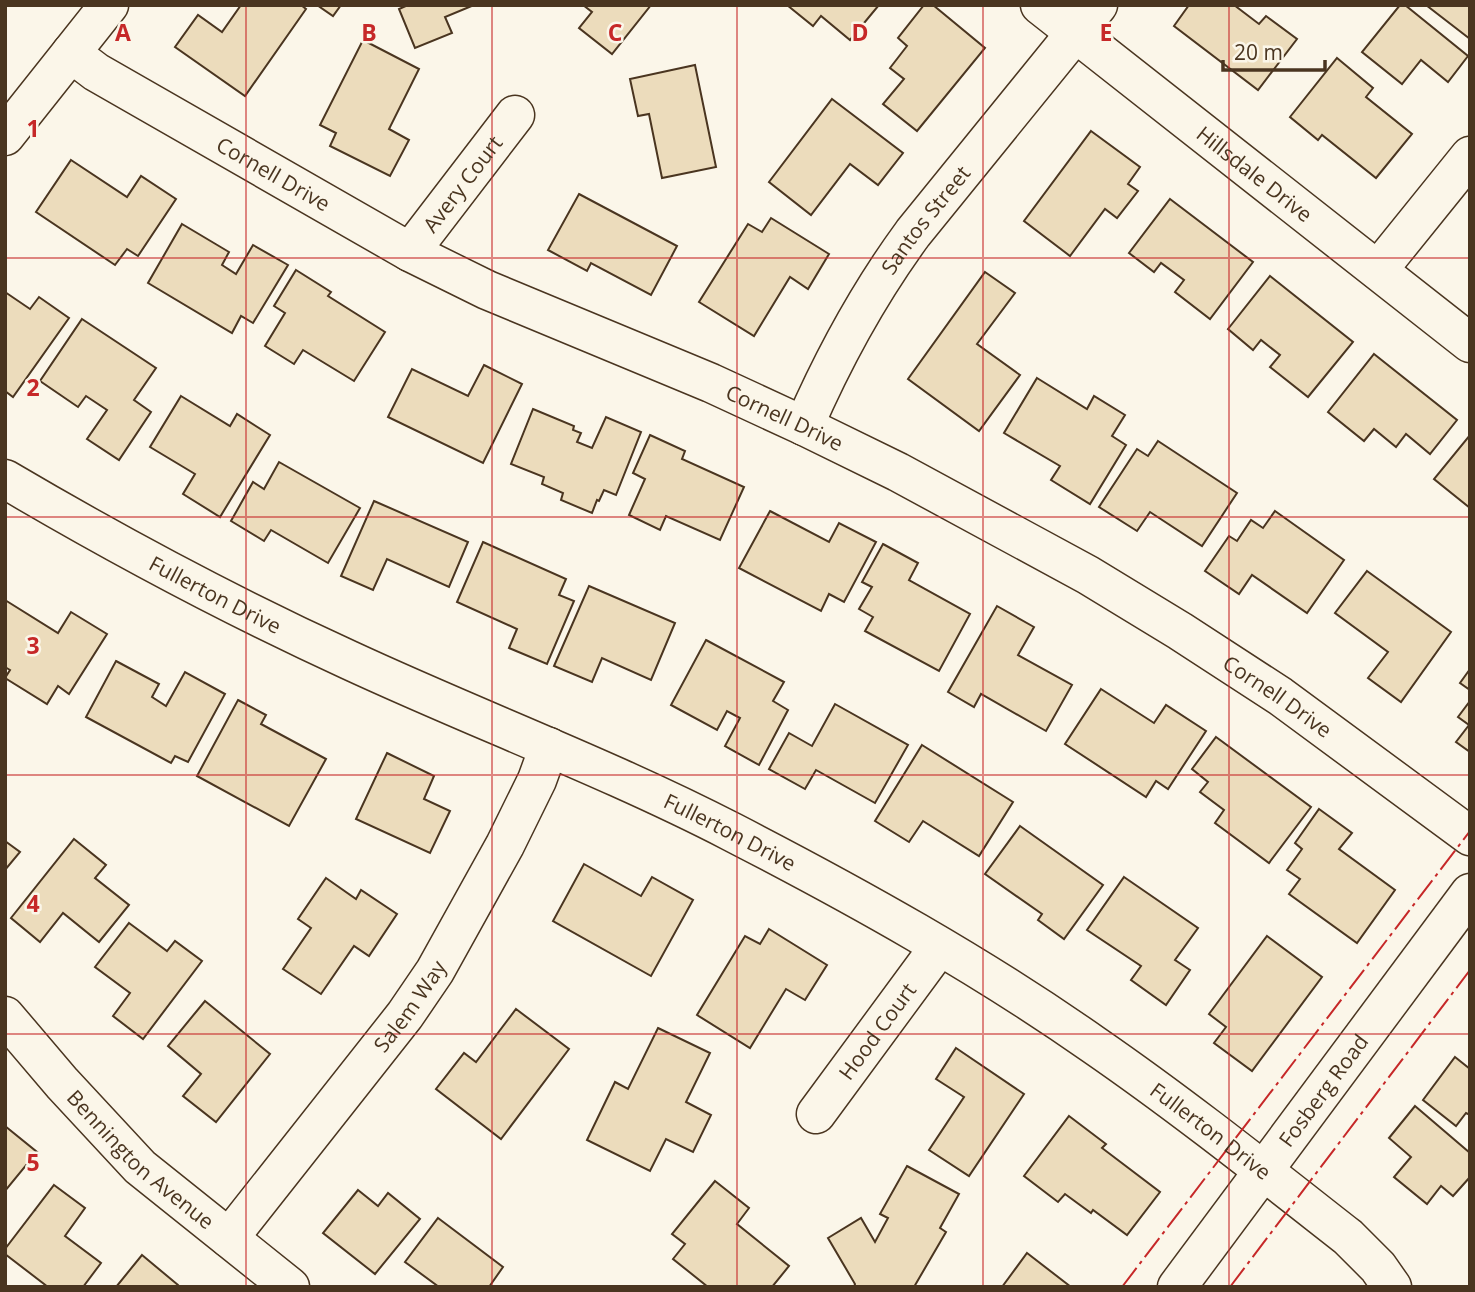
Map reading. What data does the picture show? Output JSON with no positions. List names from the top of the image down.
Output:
{
  "streets": {
    "street": [
      "Hillsdale Drive",
      "Cornell Drive",
      "Avery Court",
      "Santos Street",
      "Fullerton Drive",
      "Salem Way",
      "Hood Court",
      "Fosberg Road",
      "Bennington Avenue"
    ]
  },
  "crossings": [
    ["Hillsdale Drive", "Santos Street"],
    ["Cornell Drive", "Avery Court"],
    ["Cornell Drive", "Santos Street"],
    ["Fullerton Drive", "Salem Way"],
    ["Fullerton Drive", "Hood Court"],
    ["Fullerton Drive", "Fosberg Road"],
    ["Salem Way", "Bennington Avenue"]
  ],
  "scale_bar": "20 m",
  "grid": {
    "columns": [
      "A",
      "B",
      "C",
      "D",
      "E"
    ],
    "rows": [
      "1",
      "2",
      "3",
      "4",
      "5"
    ]
  }
}
